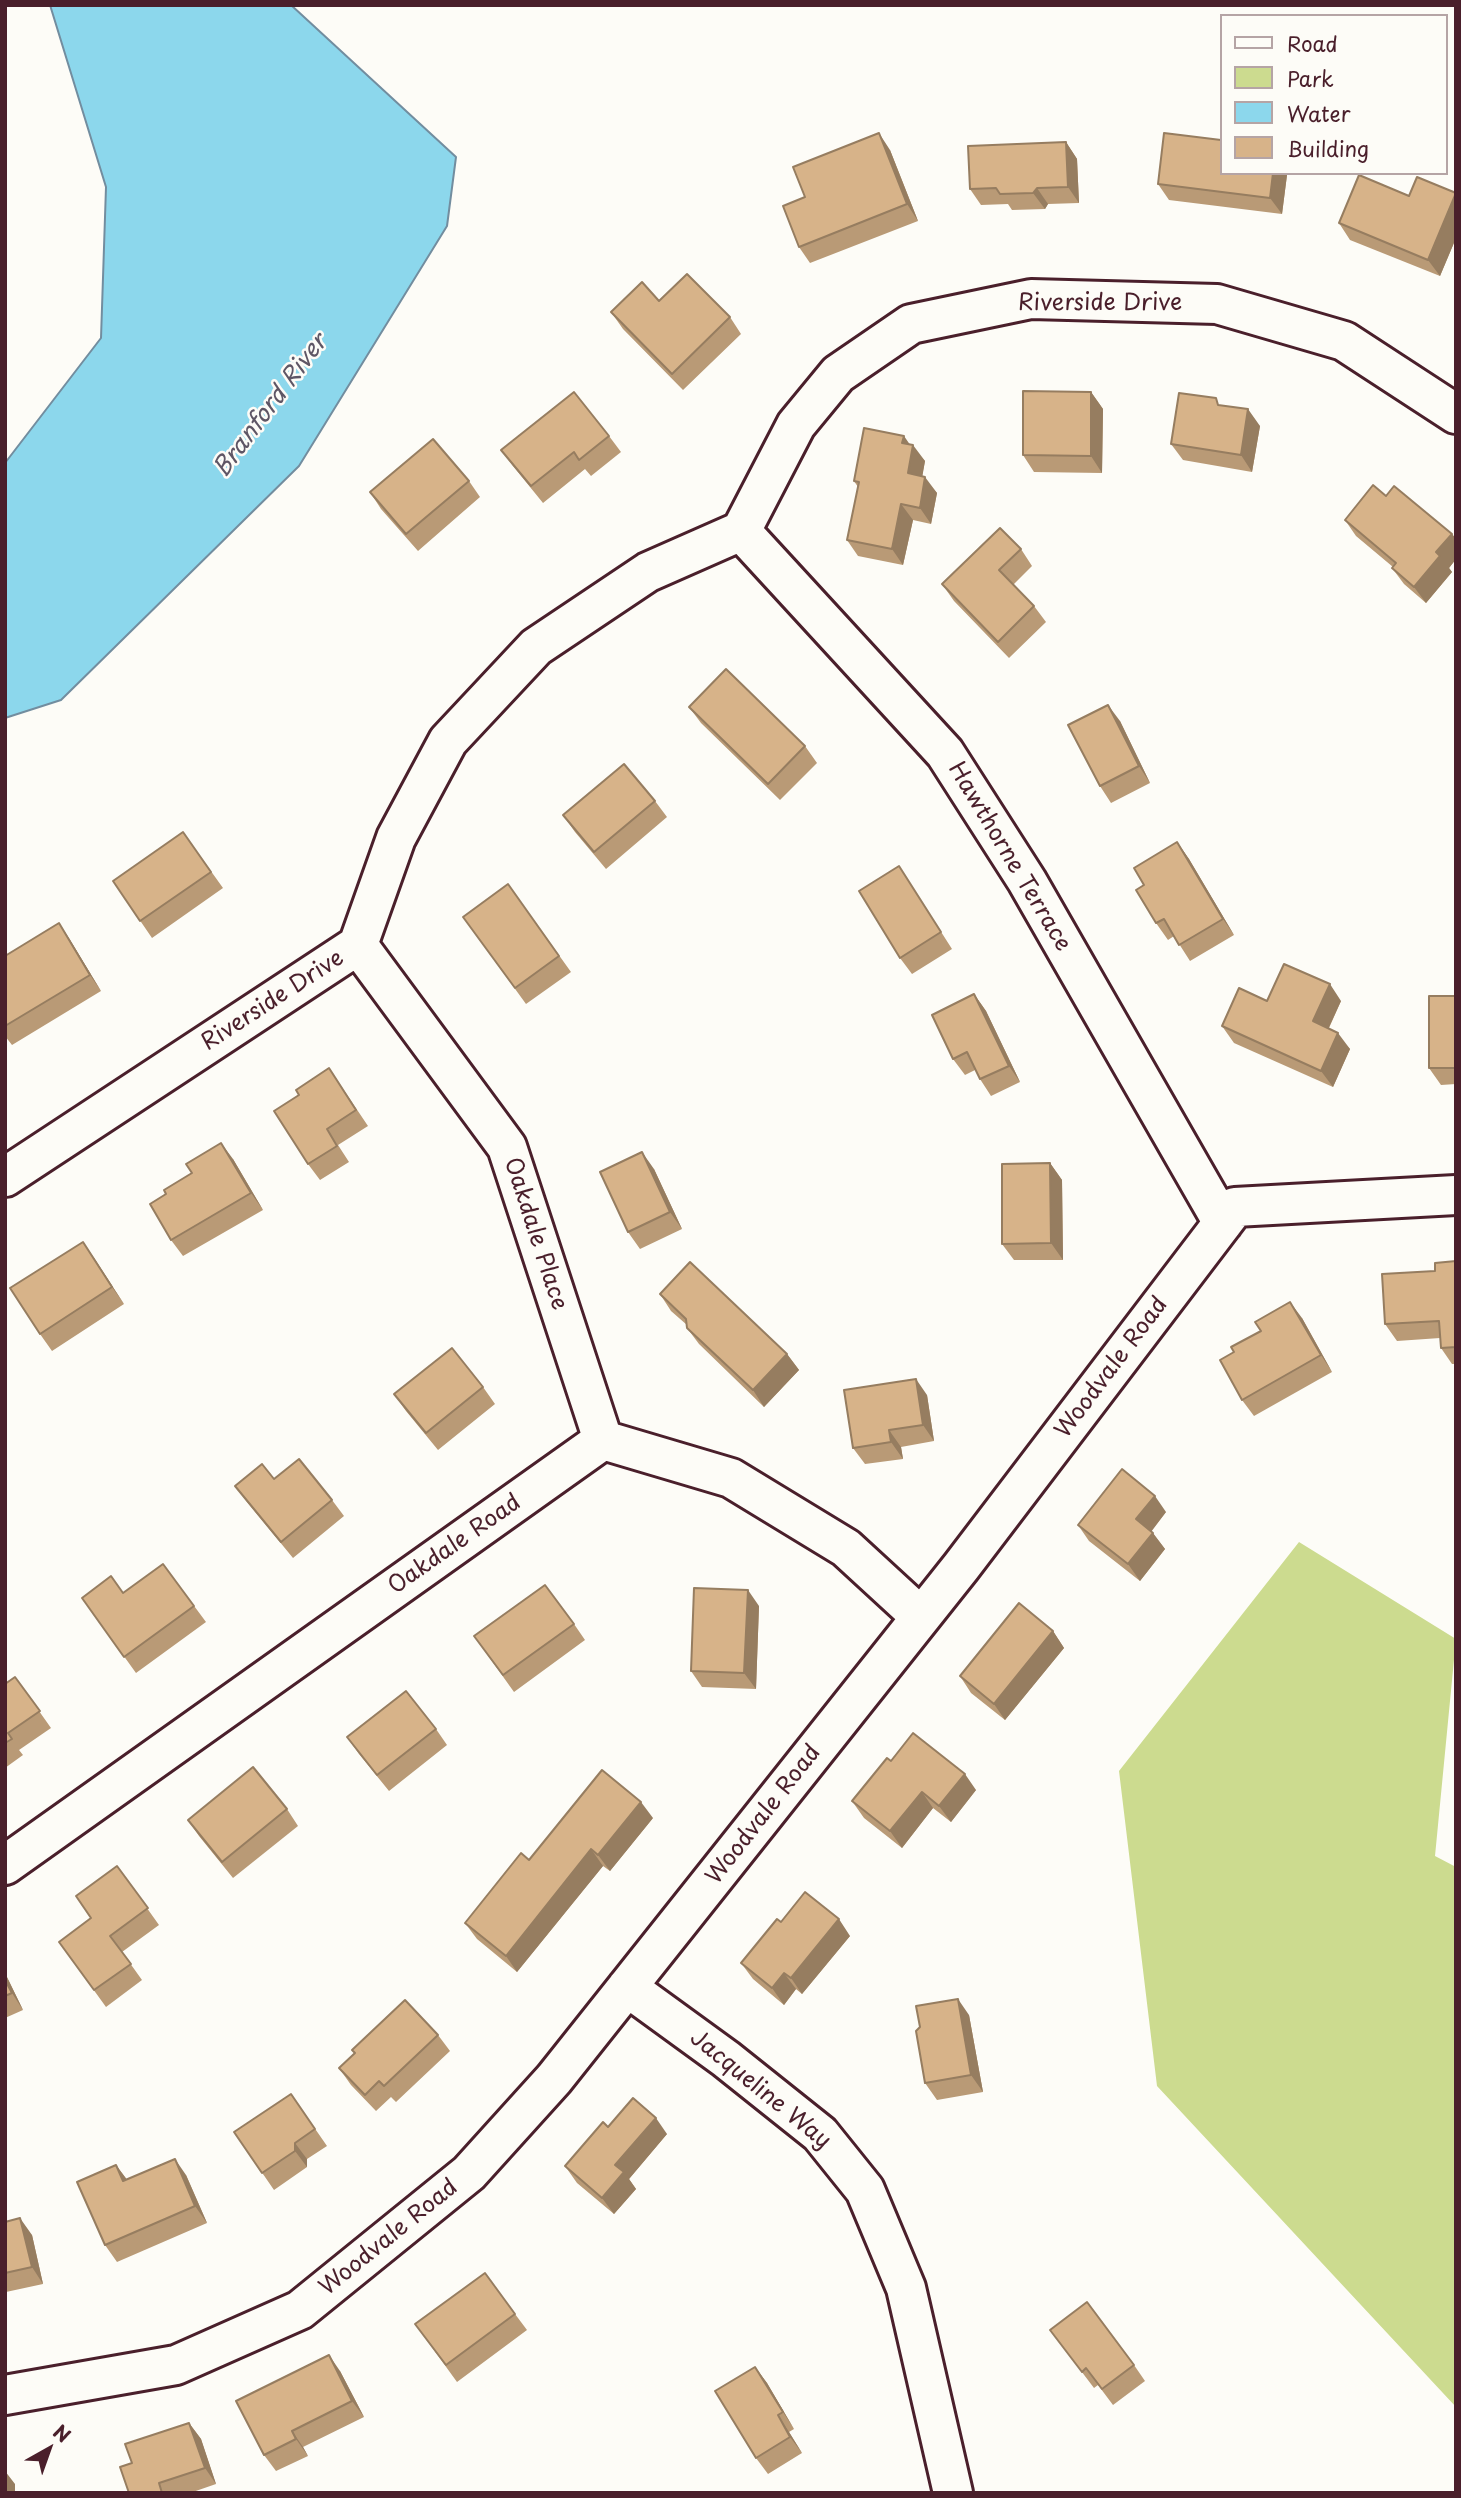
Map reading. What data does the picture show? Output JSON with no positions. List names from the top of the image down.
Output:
{
  "streets": {
    "street": [
      "Riverside Drive",
      "Hawthorne Terrace",
      "Oakdale Place",
      "Woodvale Road",
      "Oakdale Road",
      "Jacqueline Way"
    ]
  },
  "crossings": [
    ["Riverside Drive", "Hawthorne Terrace"],
    ["Riverside Drive", "Oakdale Place"],
    ["Hawthorne Terrace", "Woodvale Road"],
    ["Oakdale Place", "Oakdale Road"],
    ["Woodvale Road", "Jacqueline Way"]
  ],
  "water": ["Branford River"],
  "legend": [
    "Road",
    "Park",
    "Water",
    "Building"
  ],
  "north": "top right"
}
